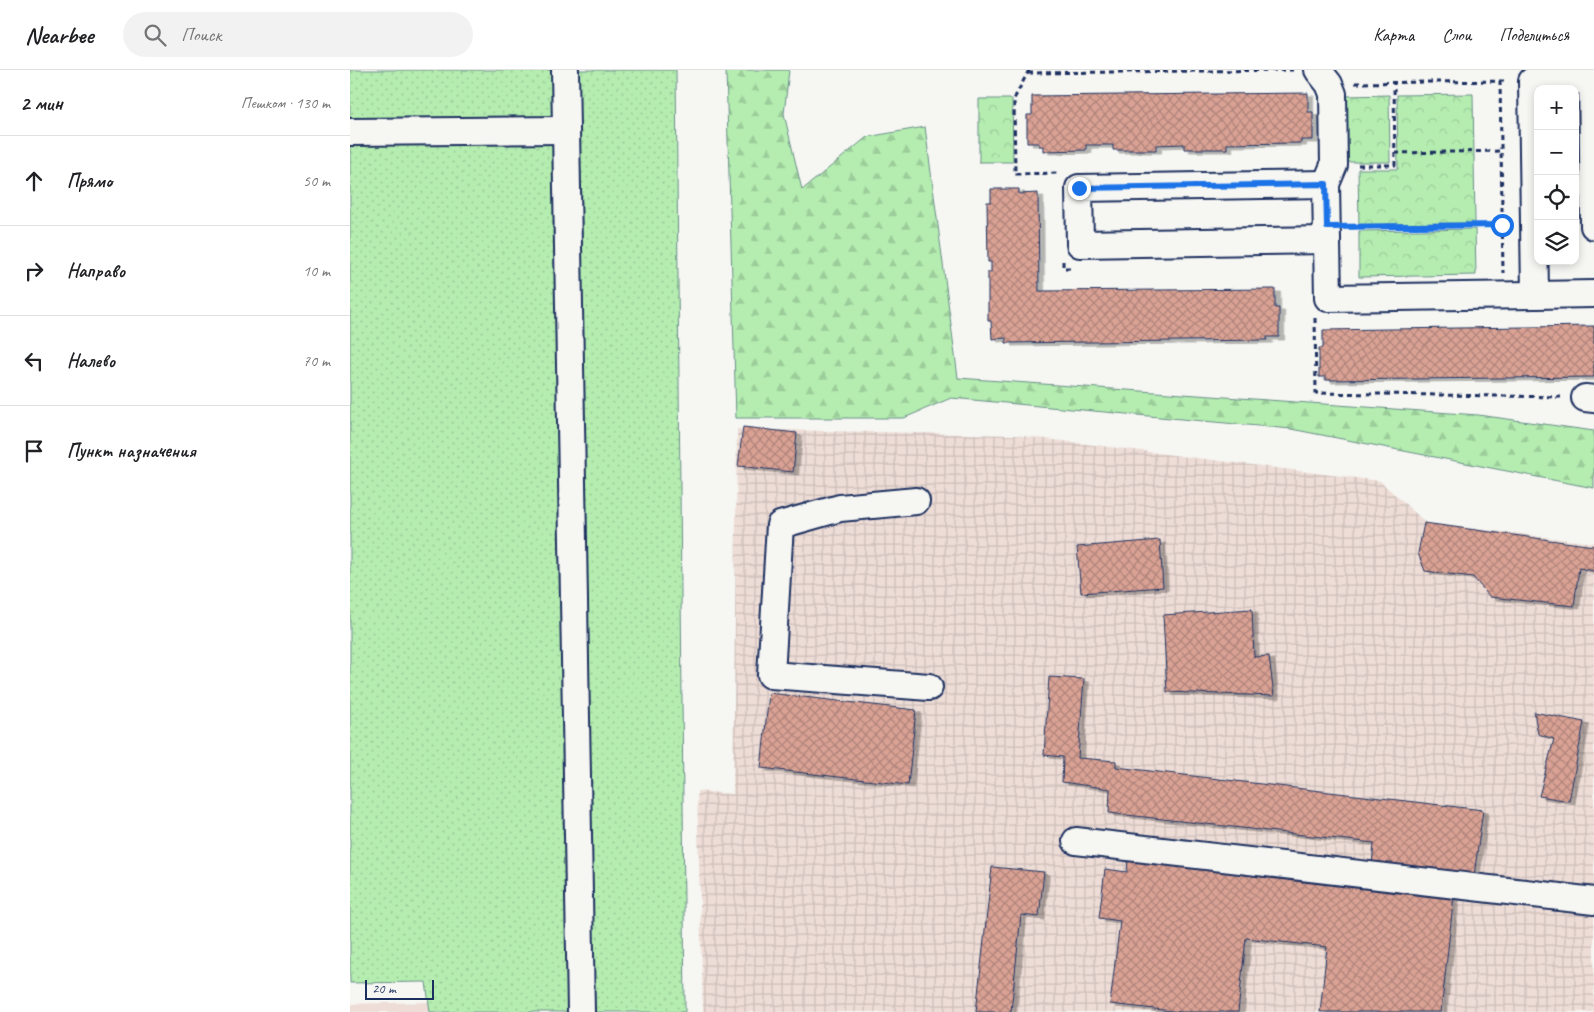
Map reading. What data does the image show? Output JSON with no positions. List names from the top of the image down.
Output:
{
  "scale_bar": "20 m",
  "page": {
    "header": "Nearbee",
    "search": "Поиск",
    "nav": ["Карта", "Слои", "Поделиться"],
    "heading": ["2 мин", "Пешком · 130 m"],
    "map_buttons": ["+", "−"],
    "list": [
      ["Прямо", "50 m"],
      ["Направо", "10 m"],
      ["Налево", "70 m"],
      "Пункт назначения"
    ],
    "scale": "20 m"
  }
}
